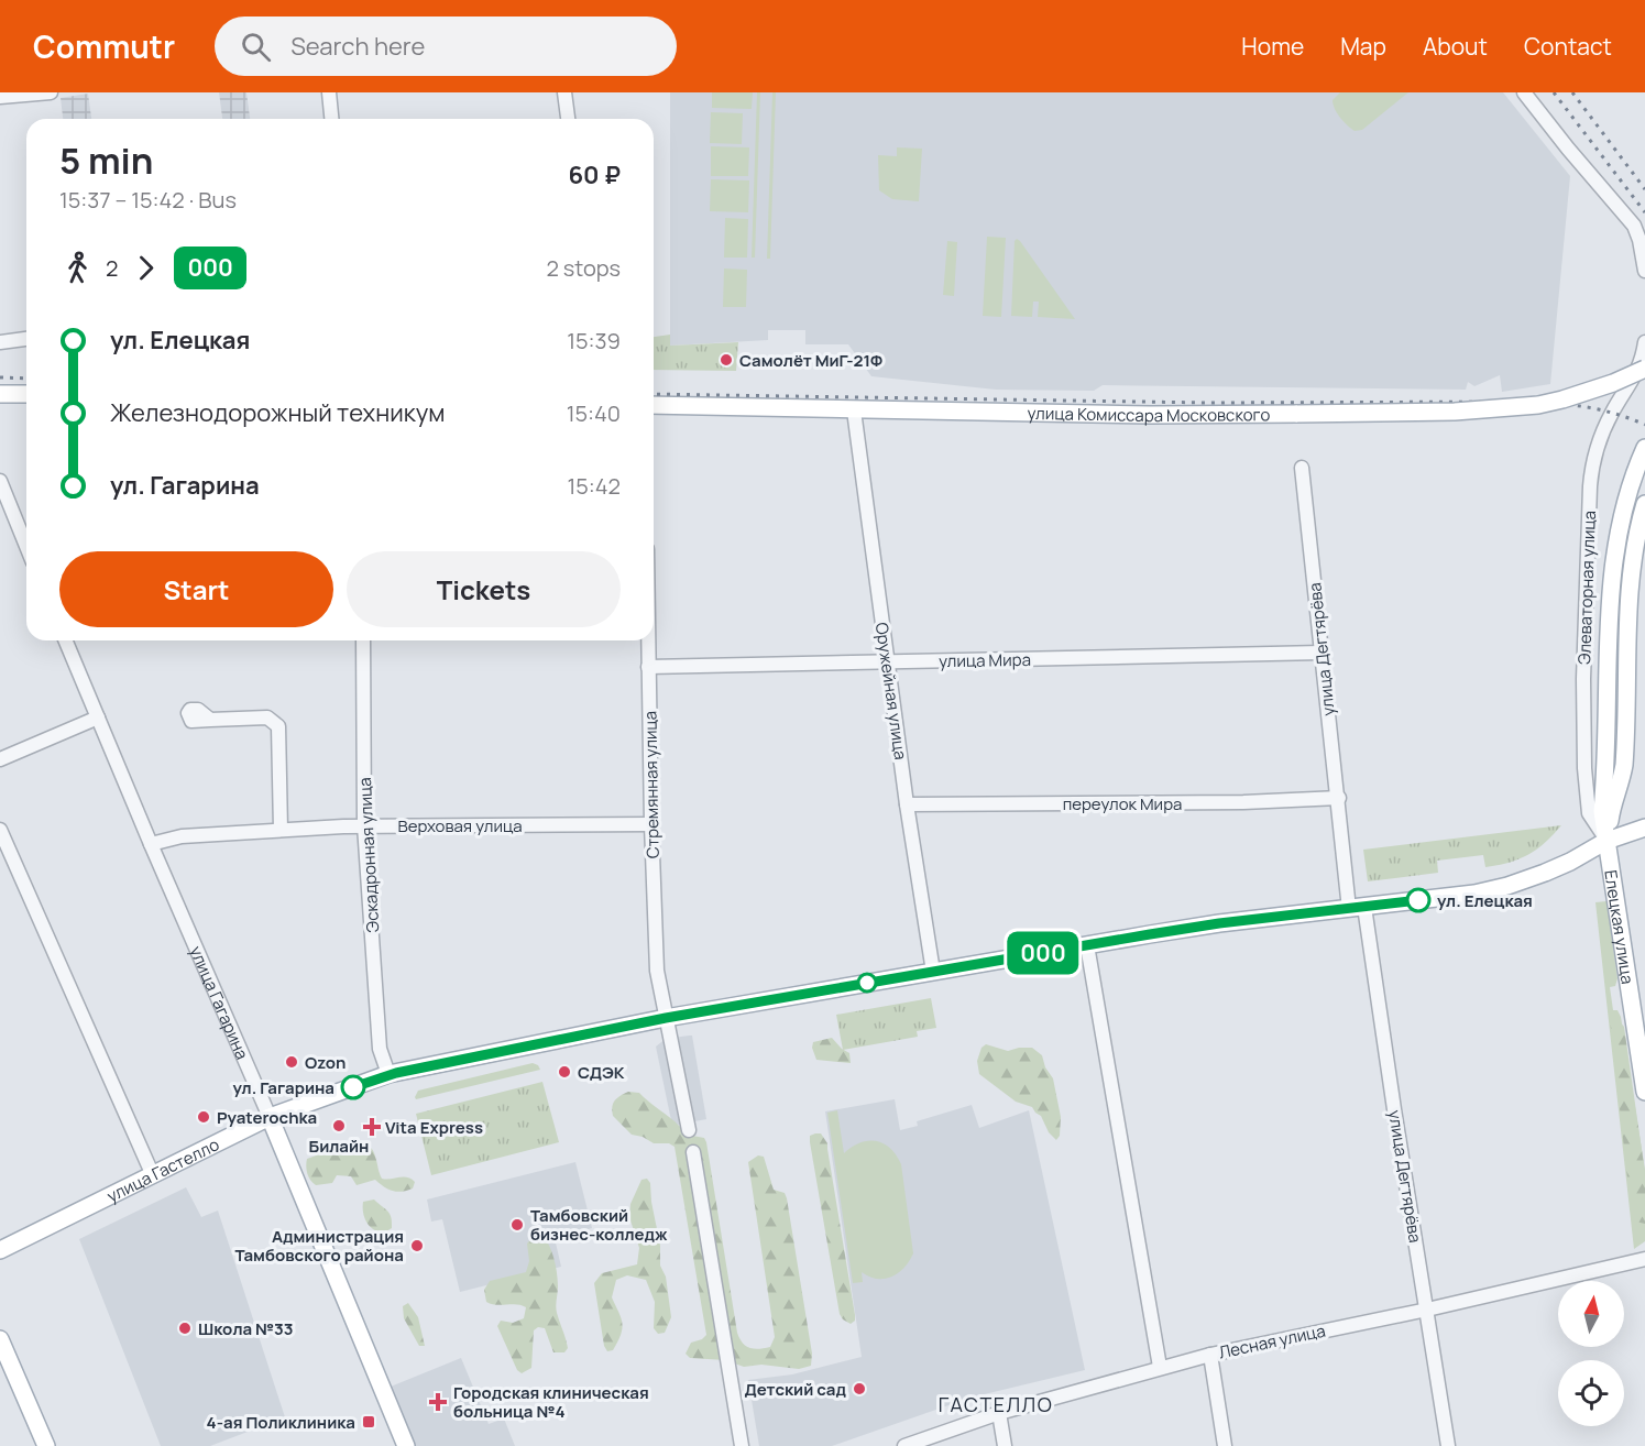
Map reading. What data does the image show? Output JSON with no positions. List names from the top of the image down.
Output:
{
  "streets": {
    "main road": [
      "улица Комиссара Московского",
      "Елецкая улица",
      "улица Гагарина",
      "улица Гастелло"
    ],
    "street": [
      "Элеваторная улица",
      "улица Дегтярёва",
      "улица Мира",
      "Оружейная улица",
      "Стремянная улица",
      "переулок Мира",
      "Верховая улица",
      "Эскадронная улица",
      "Лесная улица"
    ]
  },
  "crossings": [
    ["улица Комиссара Московского", "Оружейная улица"],
    ["Элеваторная улица", "Елецкая улица"],
    ["Элеваторная улица", "улица Гастелло"],
    ["улица Дегтярёва", "улица Мира"],
    ["улица Дегтярёва", "переулок Мира"],
    ["улица Дегтярёва", "улица Гастелло"],
    ["улица Дегтярёва", "Лесная улица"],
    ["улица Мира", "Оружейная улица"],
    ["улица Мира", "Стремянная улица"],
    ["Оружейная улица", "переулок Мира"],
    ["Оружейная улица", "улица Гастелло"],
    ["Стремянная улица", "Верховая улица"],
    ["Стремянная улица", "улица Гастелло"],
    ["Верховая улица", "Эскадронная улица"],
    ["Верховая улица", "улица Гагарина"],
    ["Эскадронная улица", "улица Гастелло"],
    ["Елецкая улица", "улица Гастелло"],
    ["улица Гагарина", "улица Гастелло"]
  ],
  "districts": ["ГАСТЕЛЛО"],
  "places": {
    "other": [
      "Самолёт МиГ-21Ф",
      "ул. Елецкая",
      "Ozon",
      "СДЭК",
      "ул. Гагарина",
      "Pyaterochka",
      "Билайн",
      "Тамбовский бизнес-колледж",
      "Администрация Тамбовского района",
      "Школа №33",
      "Детский сад"
    ],
    "health": ["Vita Express", "Городская клиническая больница №4"],
    "transit": ["4-ая Поликлиника"]
  },
  "lines": ["bus line 000"],
  "north": "top",
  "page": {
    "header": "Commutr",
    "search": "Search here",
    "nav": [
      "Home",
      "Map",
      "About",
      "Contact"
    ],
    "on_map": "000",
    "heading": ["5 min", "15:37 – 15:42 · Bus", "60 ₽"],
    "legs": ["2", "000", "2 stops"],
    "list": [
      {
        "name": "ул. Елецкая",
        "value": "15:39"
      },
      {
        "name": "Железнодорожный техникум",
        "value": "15:40"
      },
      {
        "name": "ул. Гагарина",
        "value": "15:42"
      }
    ],
    "buttons": ["Start", "Tickets"]
  }
}
